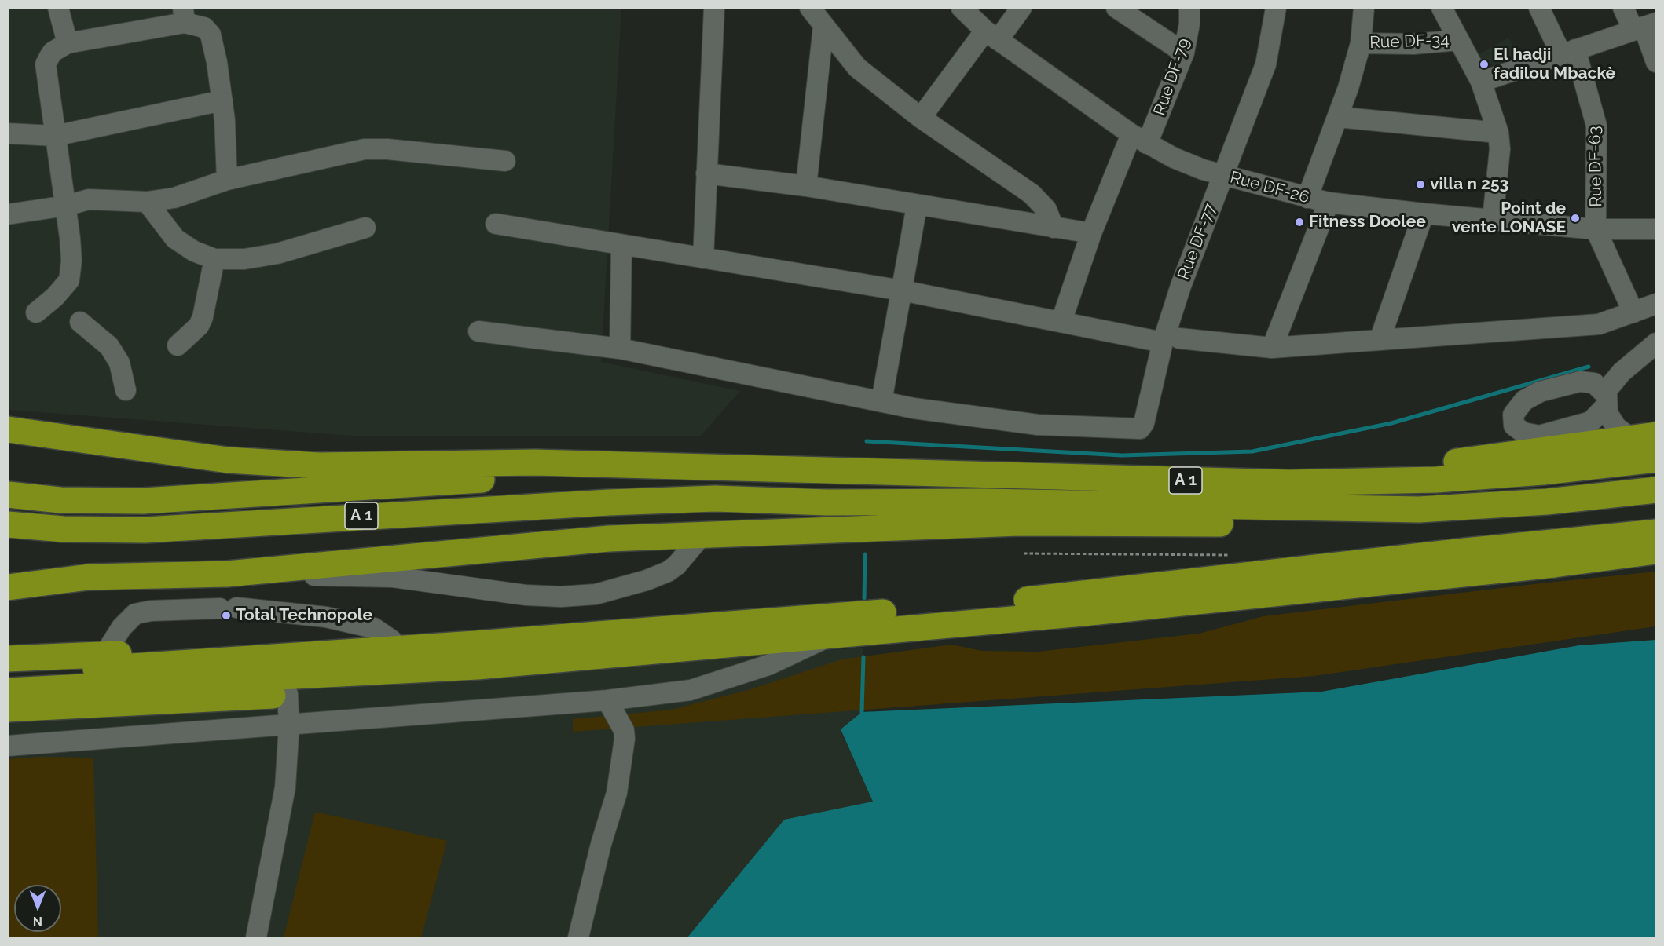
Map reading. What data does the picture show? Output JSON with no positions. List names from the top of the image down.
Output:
{
  "streets": {
    "highway": ["A 1"],
    "street": [
      "Rue DF-34",
      "Rue DF-79",
      "Rue DF-63",
      "Rue DF-26",
      "Rue DF-77"
    ]
  },
  "crossings": [
    ["Rue DF-79", "Rue DF-26"],
    ["Rue DF-63", "Rue DF-26"],
    ["Rue DF-26", "Rue DF-77"]
  ],
  "places": [
    "El hadji fadilou Mbackè",
    "villa n 253",
    "Point de vente LONASE",
    "Fitness Doolee",
    "Total Technopole"
  ],
  "north": "bottom"
}
